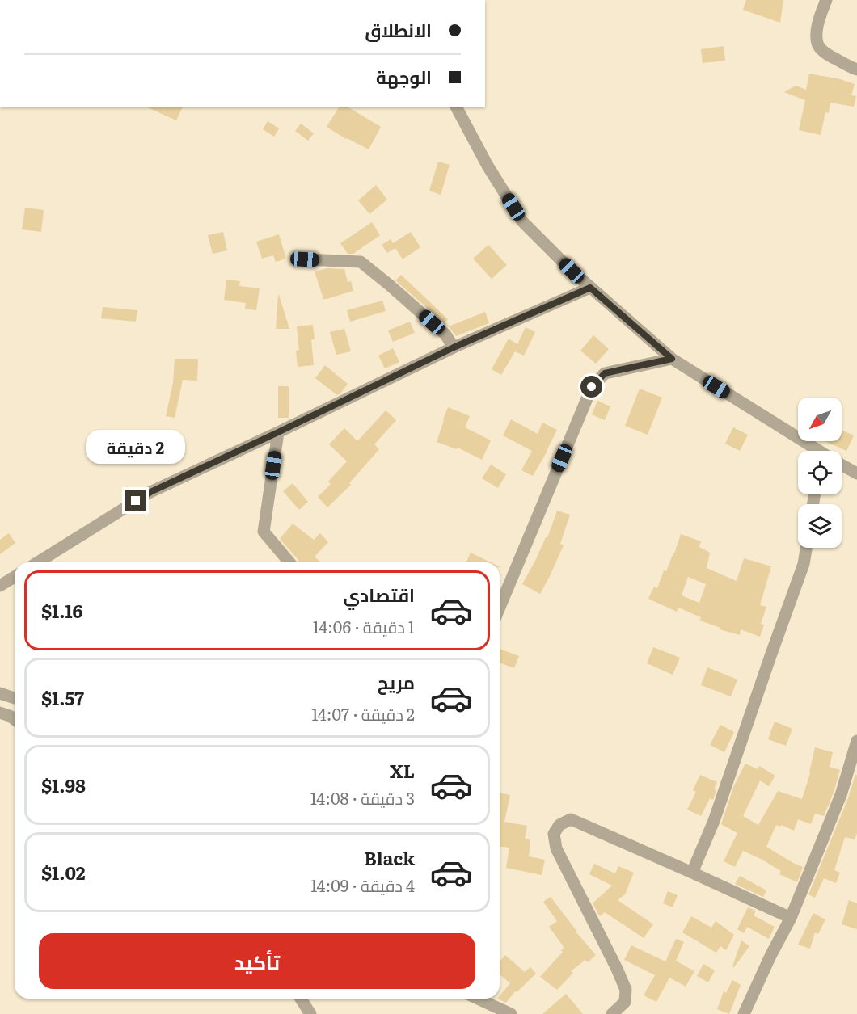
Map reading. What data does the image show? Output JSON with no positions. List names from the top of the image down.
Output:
{
  "north": "bottom left",
  "page": {
    "banner": ["الانطلاق", "الوجهة"],
    "bubble": "2 دقيقة",
    "list": [
      {
        "name": "اقتصادي",
        "note": "1 دقيقة · 14:06",
        "value": "$1.16"
      },
      {
        "name": "مريح",
        "note": "2 دقيقة · 14:07",
        "value": "$1.57"
      },
      {
        "name": "XL",
        "note": "3 دقيقة · 14:08",
        "value": "$1.98"
      },
      {
        "name": "Black",
        "note": "4 دقيقة · 14:09",
        "value": "$1.02"
      }
    ],
    "buttons": "تأكيد"
  }
}
